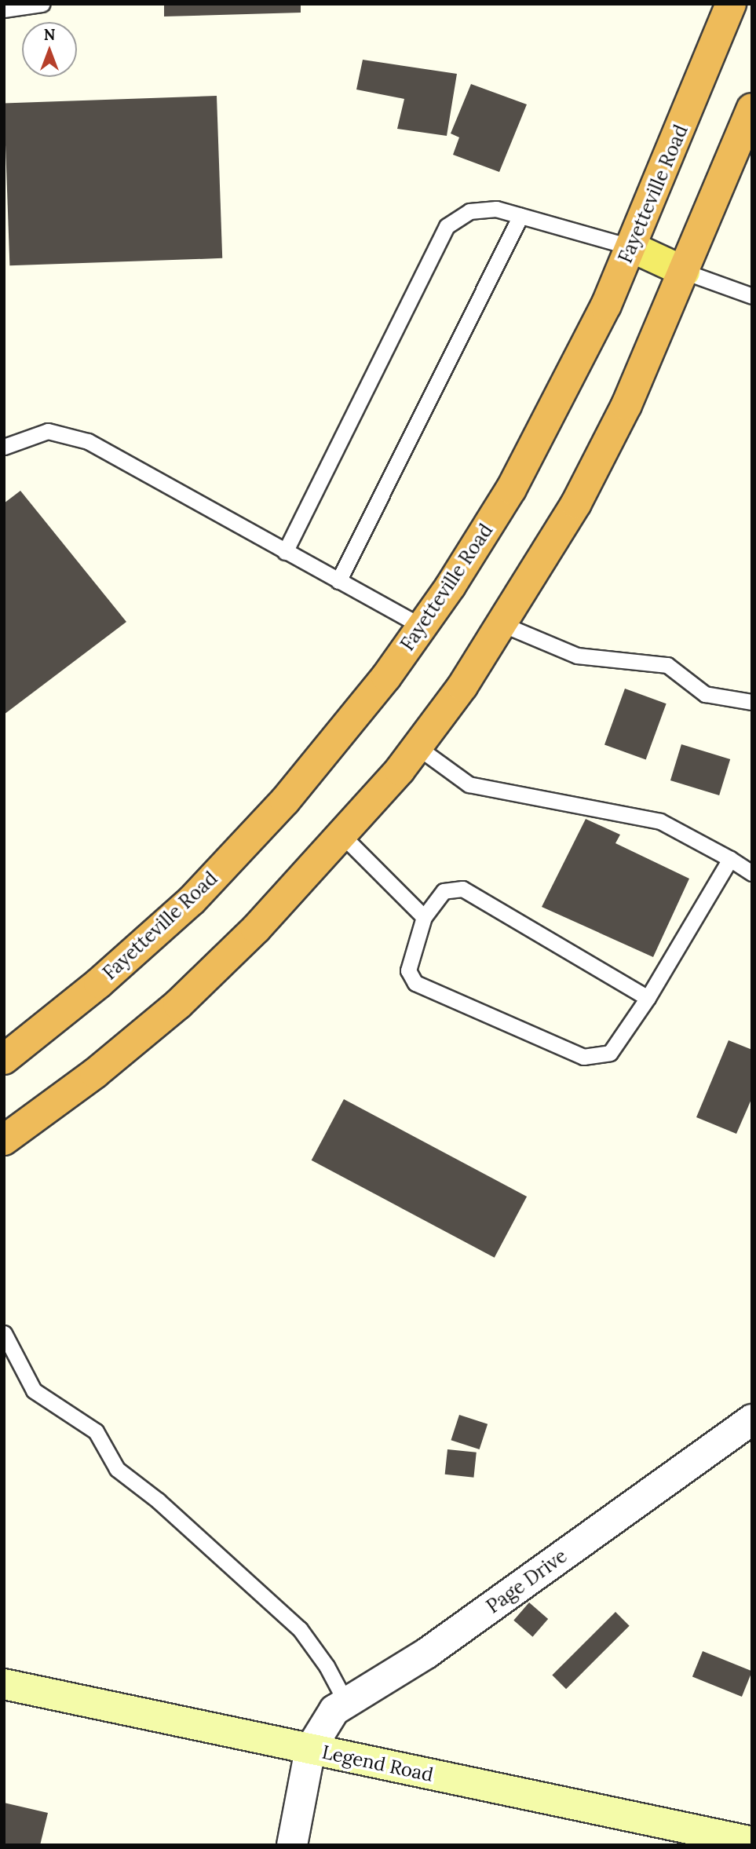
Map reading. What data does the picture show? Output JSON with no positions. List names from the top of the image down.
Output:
{
  "streets": {
    "highway": ["Fayetteville Road"],
    "street": ["Page Drive", "Legend Road"]
  },
  "crossings": [
    ["Page Drive", "Legend Road"]
  ],
  "north": "top"
}
